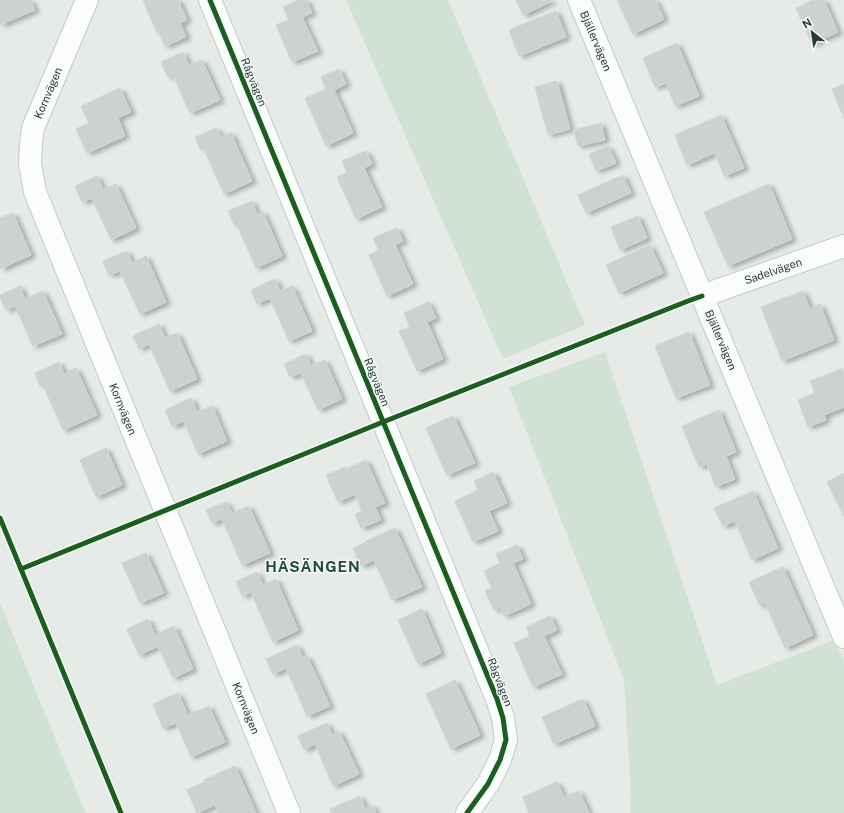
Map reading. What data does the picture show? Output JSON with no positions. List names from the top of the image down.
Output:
{
  "streets": {
    "street": [
      "Bjällervägen",
      "Rågvägen",
      "Kornvägen",
      "Sadelvägen"
    ]
  },
  "crossings": [
    ["Bjällervägen", "Sadelvägen"]
  ],
  "districts": ["HÄSÄNGEN"],
  "north": "top left"
}
